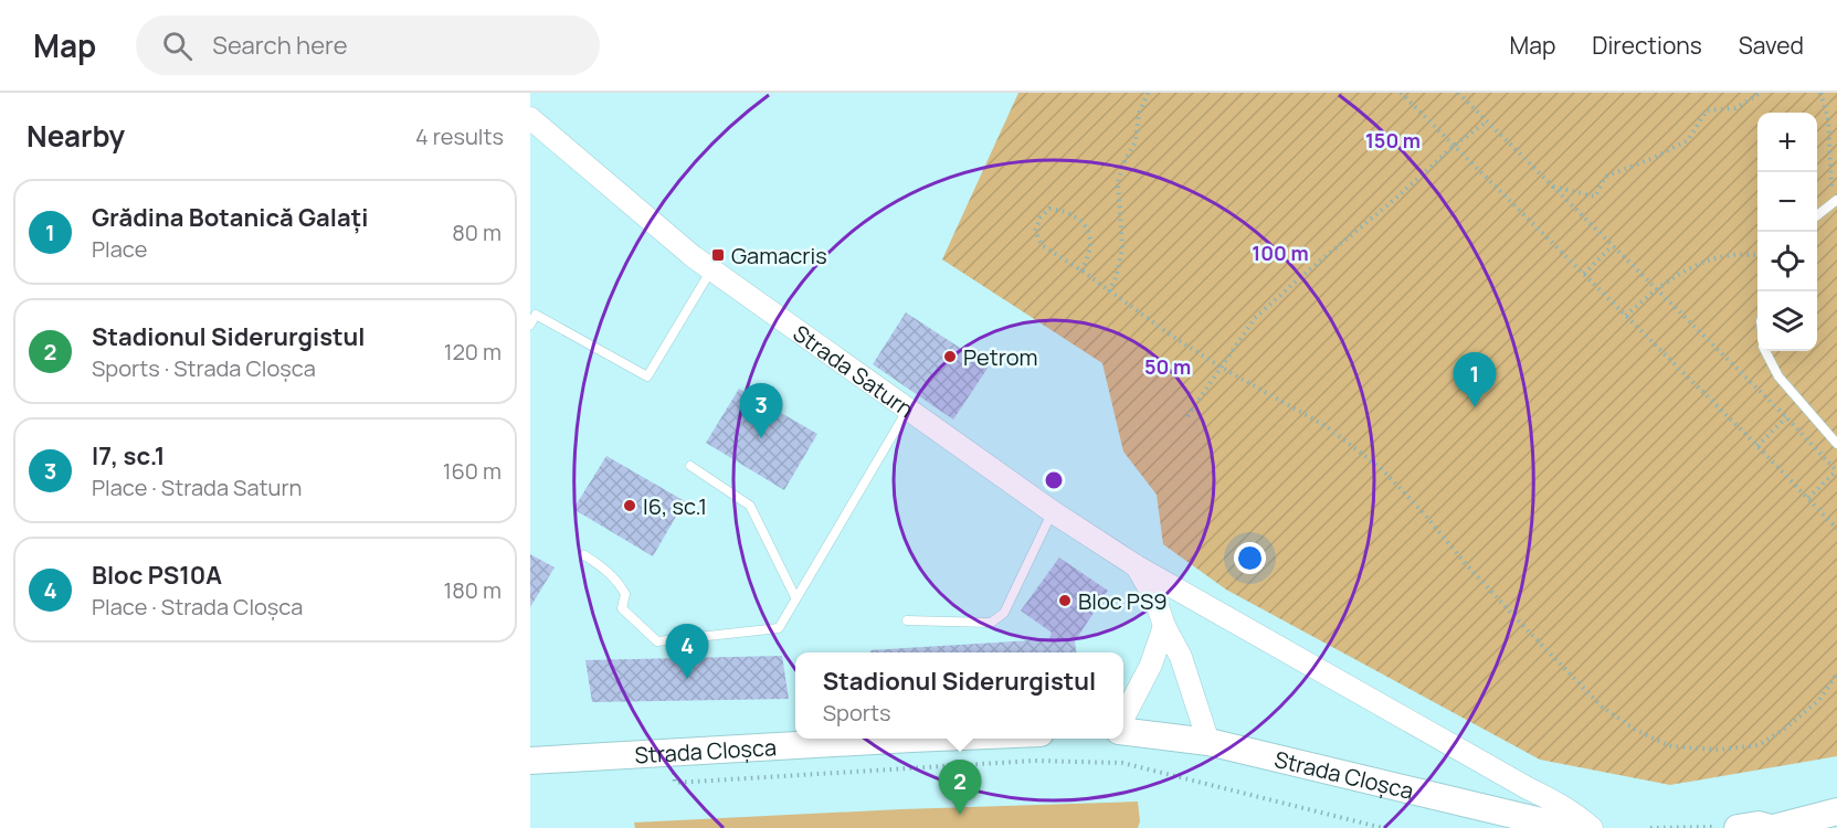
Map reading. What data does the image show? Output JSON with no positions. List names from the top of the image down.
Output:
{
  "streets": {
    "main road": ["Strada Cloșca"],
    "street": ["Strada Saturn"]
  },
  "crossings": [
    ["Strada Saturn", "Strada Cloșca"]
  ],
  "places": {
    "transit": ["Gamacris"],
    "other": ["Petrom", "I6, sc.1", "Bloc PS9"]
  },
  "page": {
    "header": "Map",
    "search": "Search here",
    "nav": ["Map", "Directions", "Saved"],
    "heading": ["Nearby", "4 results"],
    "map_buttons": ["+", "−"],
    "list": [
      {
        "mark": "1",
        "name": "Grădina Botanică Galați",
        "note": "Place",
        "value": "80 m"
      },
      {
        "mark": "2",
        "name": "Stadionul Siderurgistul",
        "note": "Sports · Strada Cloșca",
        "value": "120 m"
      },
      {
        "mark": "3",
        "name": "I7, sc.1",
        "note": "Place · Strada Saturn",
        "value": "160 m"
      },
      {
        "mark": "4",
        "name": "Bloc PS10A",
        "note": "Place · Strada Cloșca",
        "value": "180 m"
      }
    ],
    "pins": [
      "1",
      "3",
      "4",
      "2"
    ],
    "popup": ["Stadionul Siderurgistul", "Sports"]
  },
  "rings": ["150 m", "100 m", "50 m"]
}
